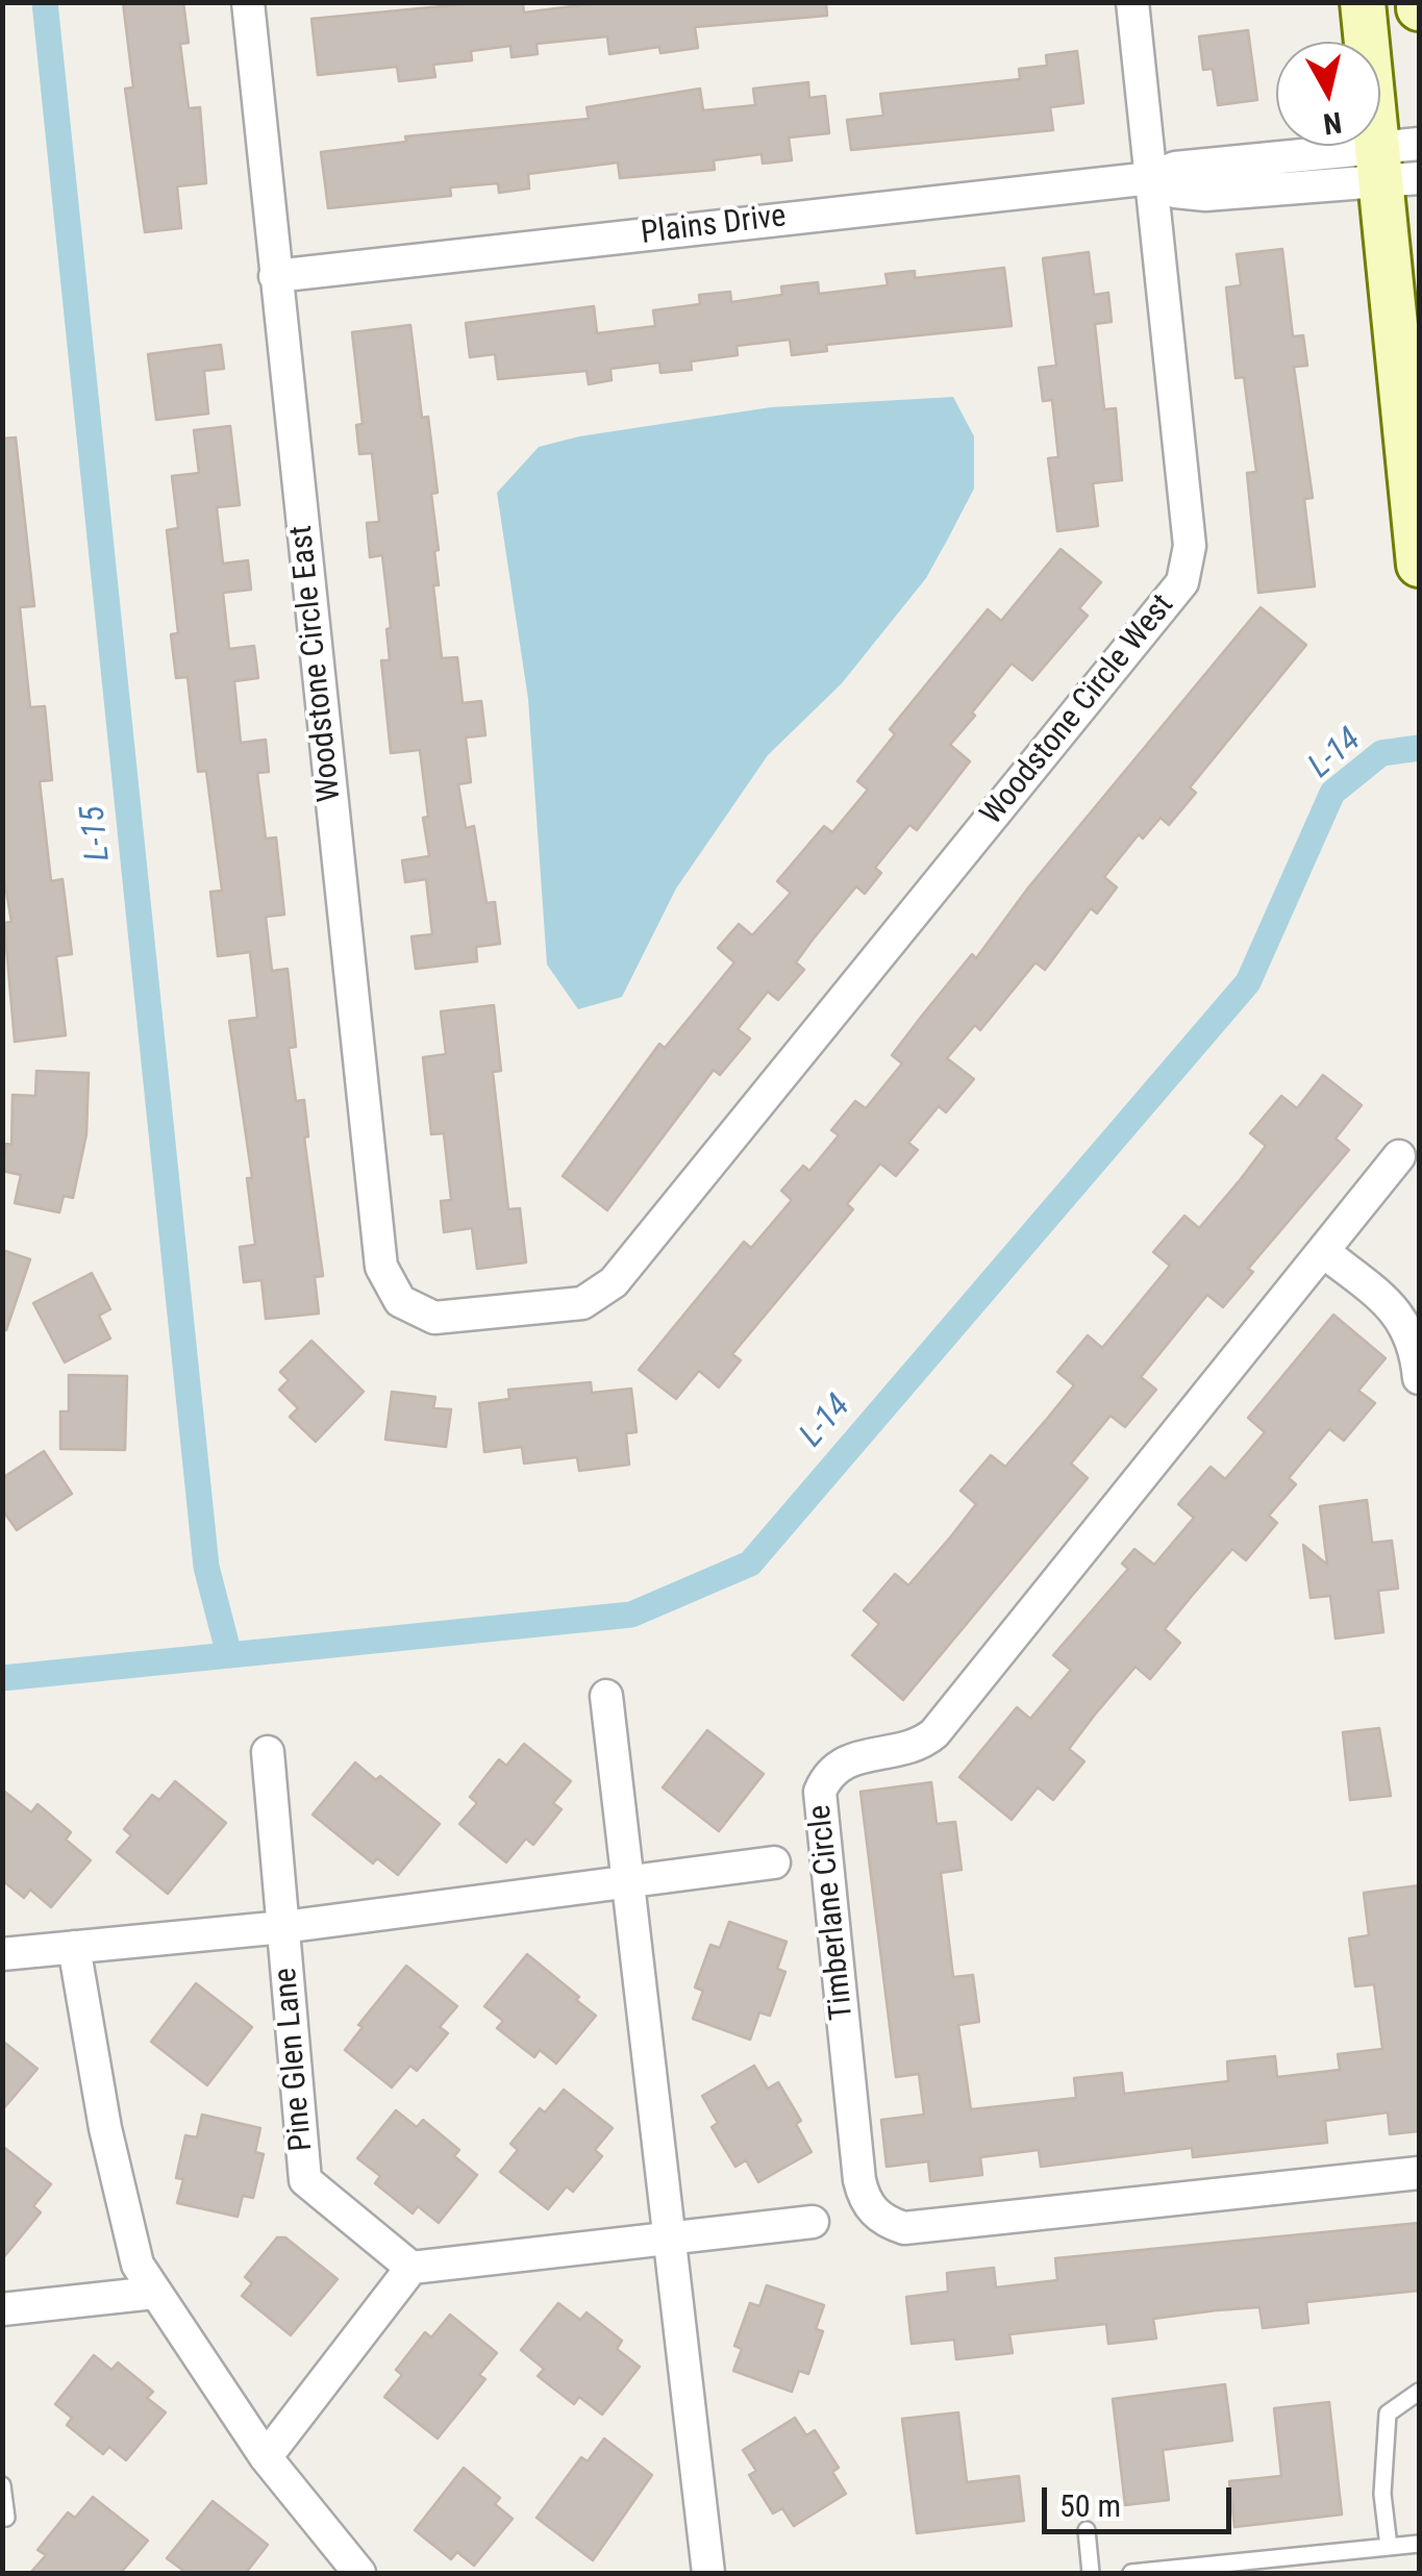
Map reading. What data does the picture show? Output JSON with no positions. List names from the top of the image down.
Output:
{
  "streets": {
    "street": [
      "Plains Drive",
      "Woodstone Circle East",
      "Woodstone Circle West",
      "Timberlane Circle",
      "Pine Glen Lane"
    ]
  },
  "crossings": [
    ["Plains Drive", "Woodstone Circle East"],
    ["Plains Drive", "Woodstone Circle West"],
    ["Woodstone Circle East", "Woodstone Circle West"]
  ],
  "water": ["L-14", "L-15"],
  "scale_bar": "50 m",
  "north": "bottom"
}
